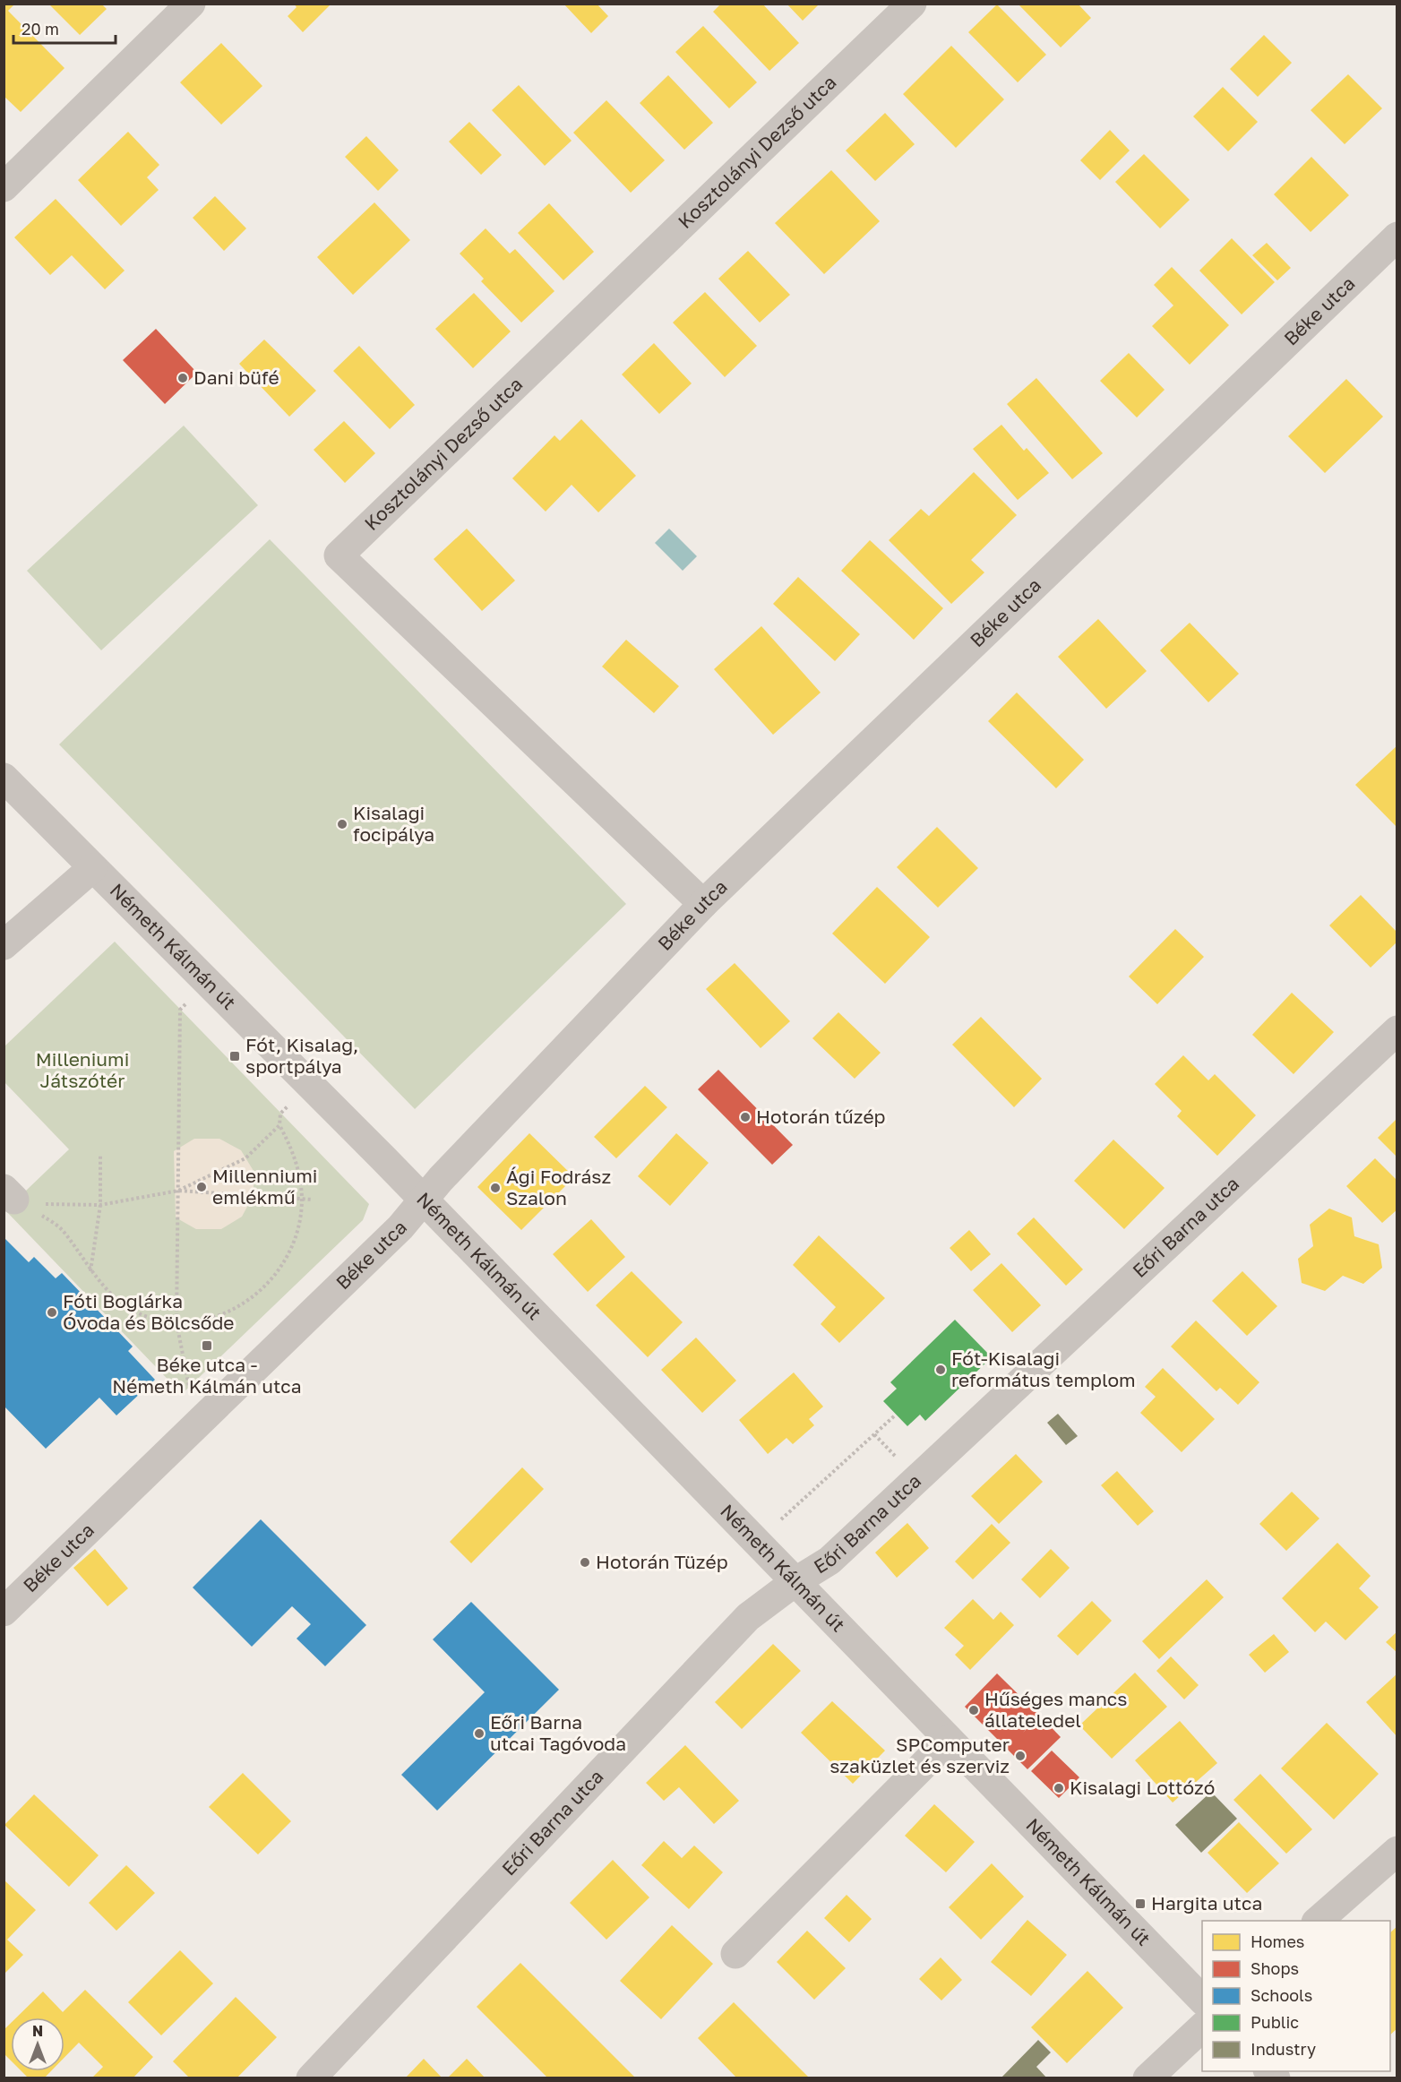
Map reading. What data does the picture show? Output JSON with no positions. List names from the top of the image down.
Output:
{
  "streets": {
    "street": [
      "Kosztolányi Dezső utca",
      "Béke utca",
      "Németh Kálmán út",
      "Eőri Barna utca"
    ]
  },
  "crossings": [
    ["Kosztolányi Dezső utca", "Béke utca"],
    ["Béke utca", "Németh Kálmán út"],
    ["Németh Kálmán út", "Eőri Barna utca"]
  ],
  "parks": ["Milleniumi Játszótér"],
  "places": {
    "other": [
      "Dani büfé",
      "Kisalagi focipálya",
      "Hotorán tűzép",
      "Millenniumi emlékmű",
      "Ági Fodrász Szalon",
      "Fóti Boglárka Óvoda és Bölcsőde",
      "Fót-Kisalagi református templom",
      "Hotorán Tüzép",
      "Hűséges mancs állateledel",
      "Eőri Barna utcai Tagóvoda",
      "SPComputer szaküzlet és szerviz",
      "Kisalagi Lottózó"
    ],
    "transit": ["Fót, Kisalag, sportpálya", "Béke utca - Németh Kálmán utca", "Hargita utca"]
  },
  "legend": [
    "Homes",
    "Shops",
    "Schools",
    "Public",
    "Industry"
  ],
  "scale_bar": "20 m",
  "north": "top"
}
